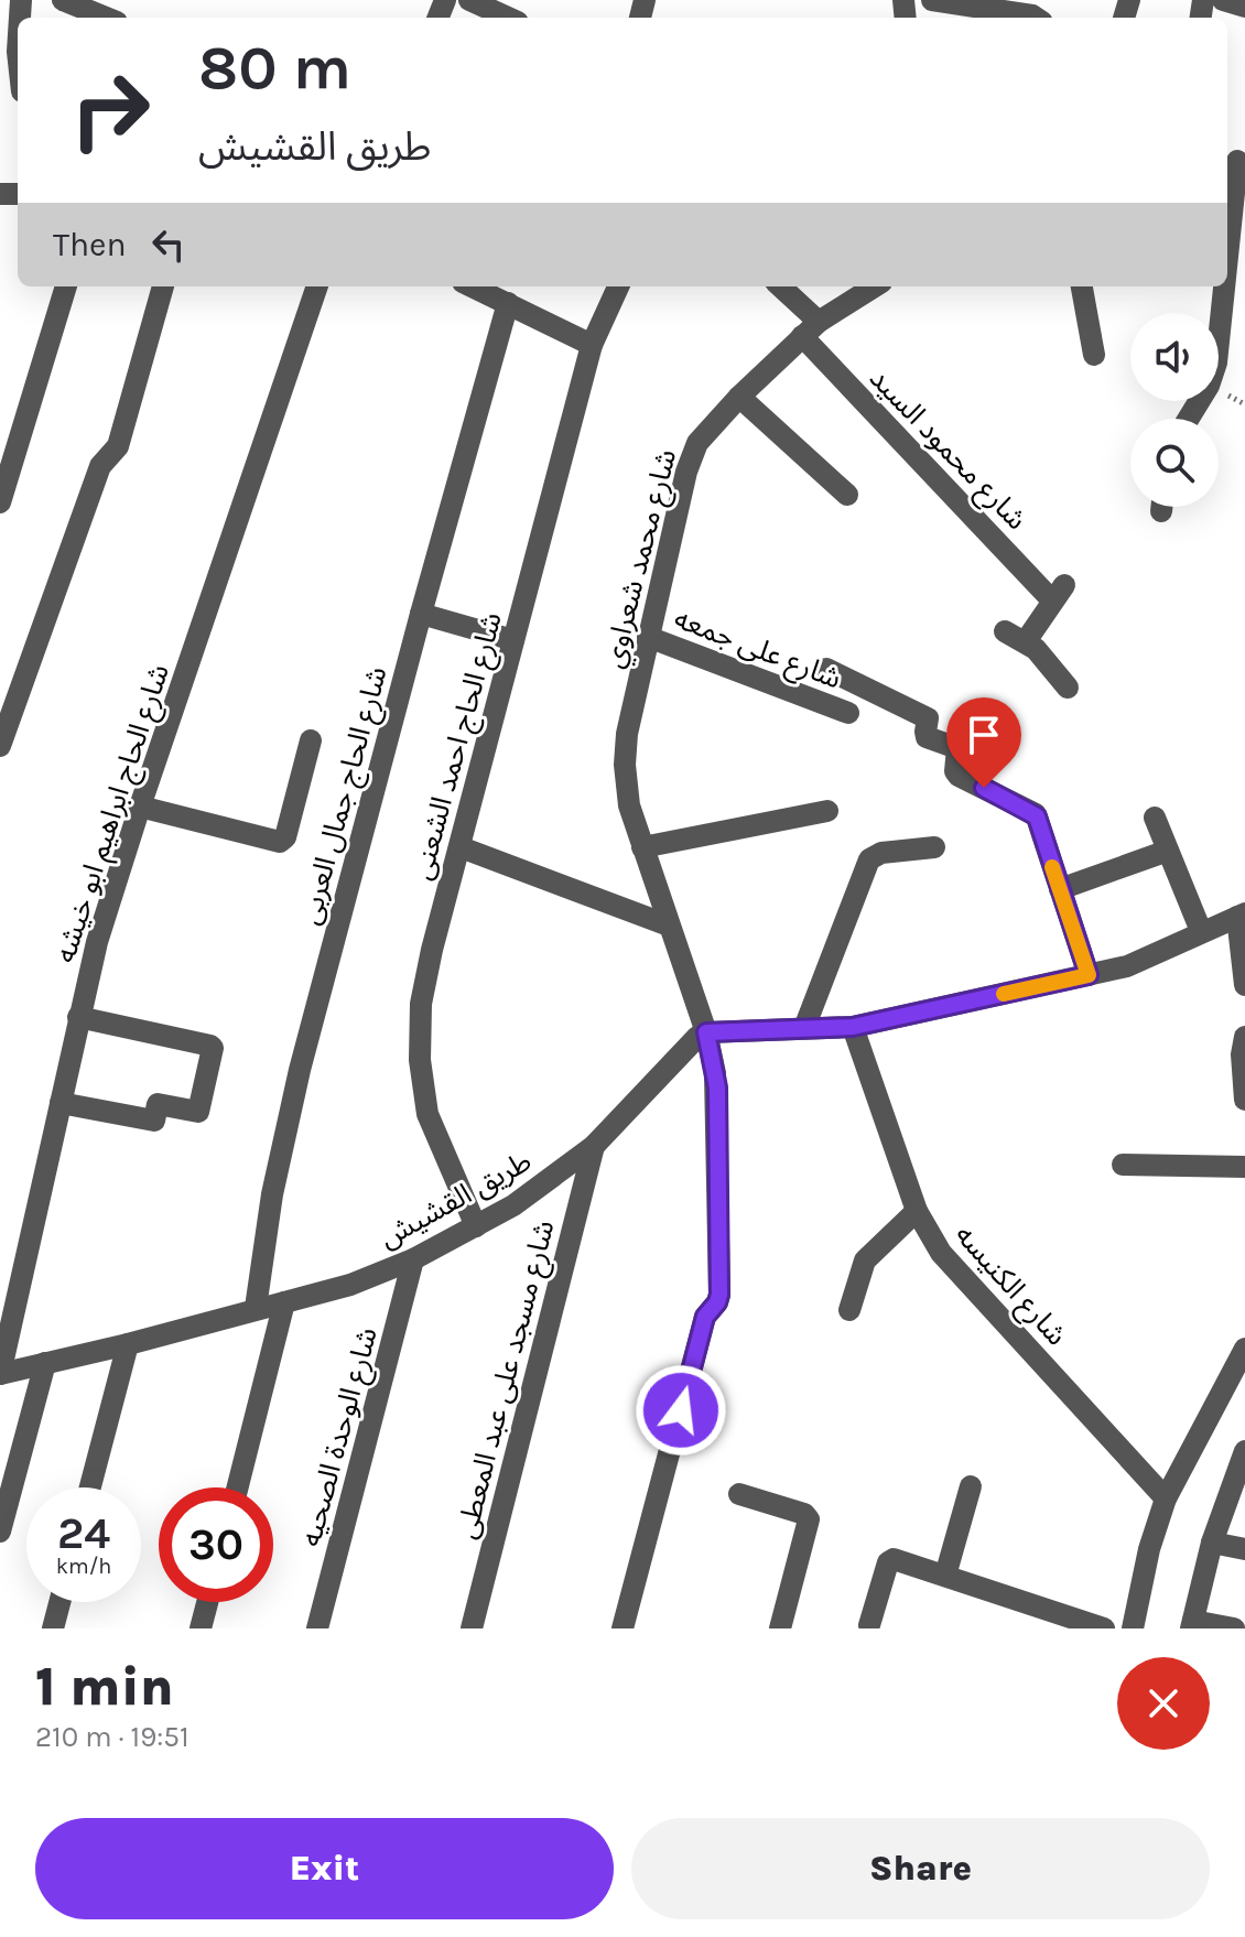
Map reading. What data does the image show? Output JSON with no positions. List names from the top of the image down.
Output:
{
  "streets": {
    "street": [
      "شارع محمود السيد",
      "شارع محمد شعراوي",
      "شارع على جمعه",
      "شارع الحاج احمد الشعنى",
      "شارع الحاج جمال العربى",
      "شارع الحاج ابراهيم ابو خيشه",
      "طريق القشيش",
      "شارع الكنيسه",
      "شارع مسجد على عبد المعطى",
      "شارع الوحدة الصحيه"
    ]
  },
  "crossings": [
    ["شارع محمود السيد", "شارع محمد شعراوي"],
    ["شارع محمد شعراوي", "شارع على جمعه"],
    ["شارع محمد شعراوي", "طريق القشيش"],
    ["شارع الحاج احمد الشعنى", "طريق القشيش"],
    ["شارع الحاج جمال العربى", "طريق القشيش"],
    ["شارع الحاج ابراهيم ابو خيشه", "طريق القشيش"],
    ["طريق القشيش", "شارع مسجد على عبد المعطى"],
    ["طريق القشيش", "شارع الوحدة الصحيه"]
  ],
  "page": {
    "turn": ["80 m", "طريق القشيش"],
    "then": "Then",
    "speed": "24 km/h",
    "limit": "30",
    "heading": ["1 min", "210 m · 19:51"],
    "buttons": ["Exit", "Share"]
  }
}
